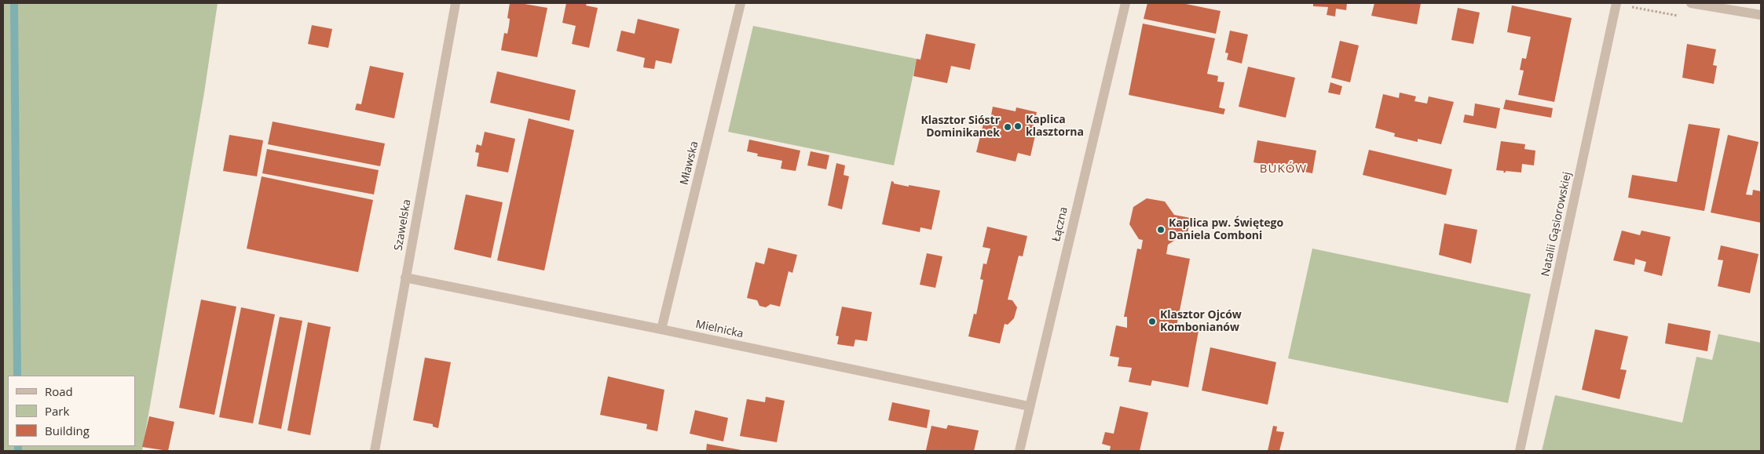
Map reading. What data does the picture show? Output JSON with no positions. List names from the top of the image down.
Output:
{
  "streets": {
    "street": [
      "Mławska",
      "Łączna",
      "Natalii Gąsiorowskiej",
      "Szawelska",
      "Mielnicka"
    ]
  },
  "crossings": [
    ["Mławska", "Mielnicka"],
    ["Łączna", "Mielnicka"],
    ["Szawelska", "Mielnicka"]
  ],
  "districts": ["BUKÓW"],
  "places": [
    "Kaplica klasztorna",
    "Klasztor Sióstr Dominikanek",
    "Kaplica pw. Świętego Daniela Comboni",
    "Klasztor Ojców Kombonianów"
  ],
  "legend": ["Road", "Park", "Building"]
}
